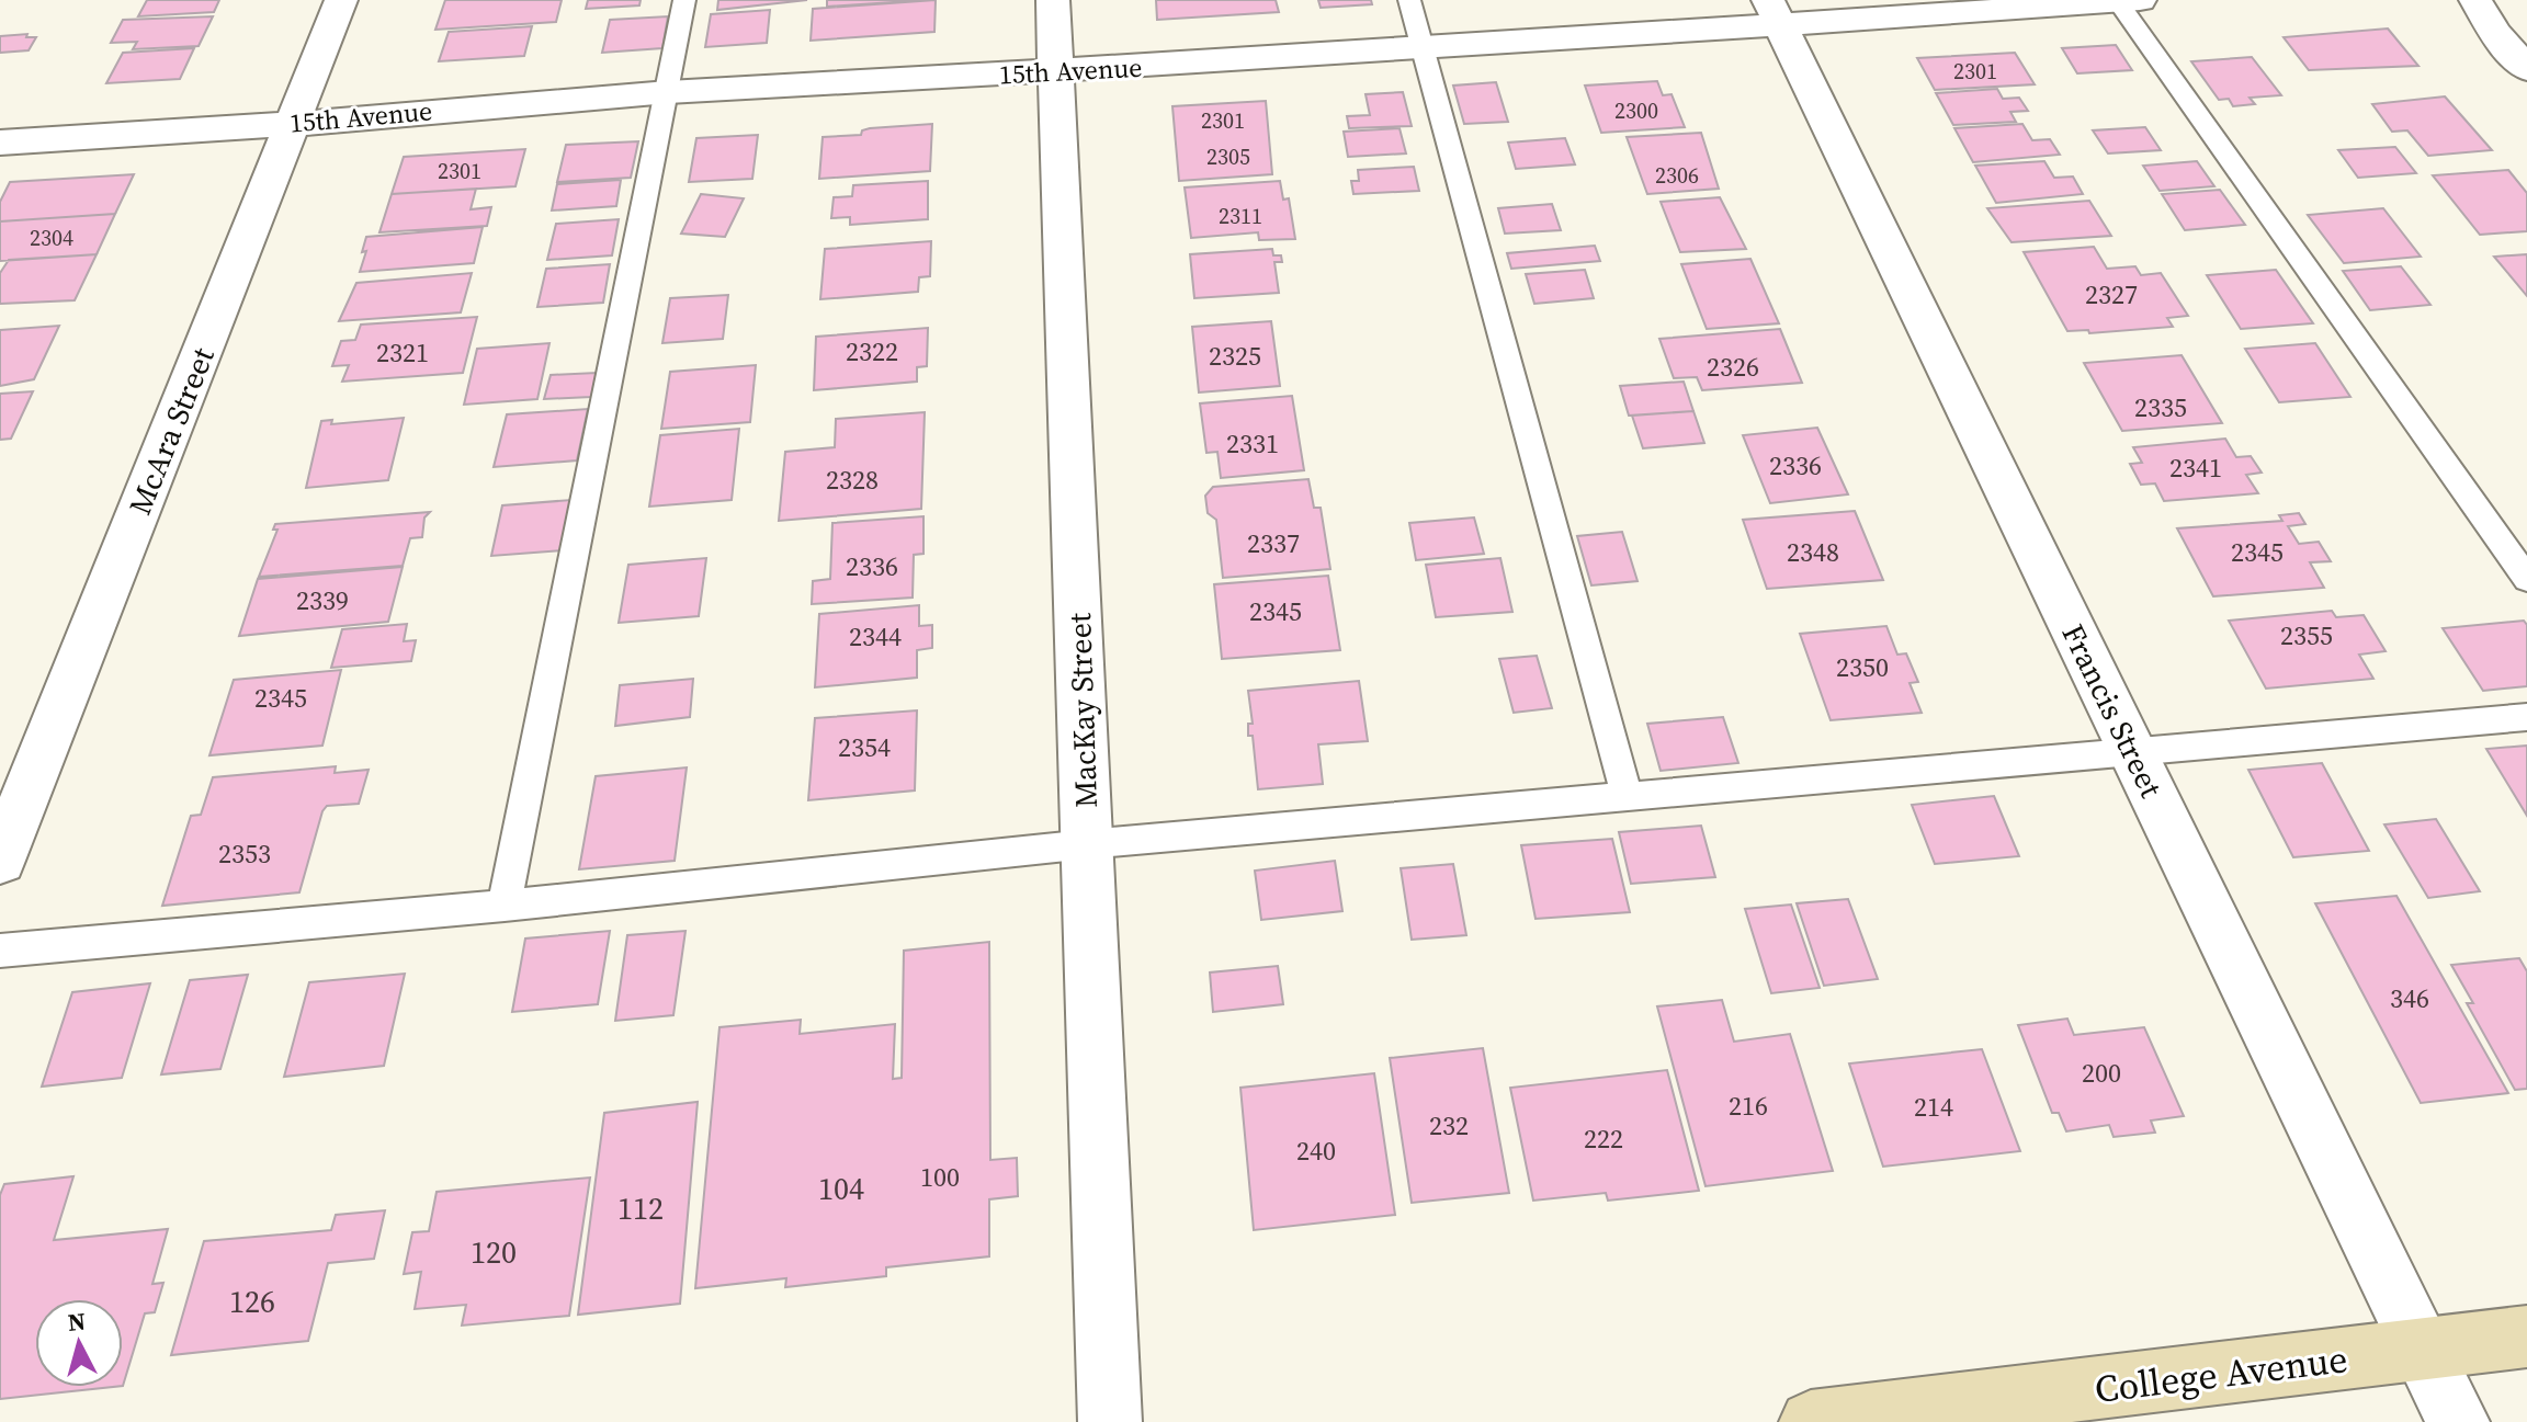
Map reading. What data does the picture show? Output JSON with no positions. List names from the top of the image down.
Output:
{
  "streets": {
    "street": [
      "15th Avenue",
      "McAra Street",
      "MacKay Street",
      "Francis Street",
      "College Avenue"
    ]
  },
  "crossings": [
    ["15th Avenue", "McAra Street"],
    ["15th Avenue", "MacKay Street"],
    ["15th Avenue", "Francis Street"],
    ["Francis Street", "College Avenue"]
  ],
  "house_numbers": [
    "2301",
    "2300",
    "2301",
    "2305",
    "2301",
    "2306",
    "2311",
    "2304",
    "2327",
    "2322",
    "2321",
    "2325",
    "2326",
    "2335",
    "2331",
    "2336",
    "2341",
    "2328",
    "2337",
    "2348",
    "2345",
    "2336",
    "2339",
    "2345",
    "2355",
    "2344",
    "2350",
    "2345",
    "2354",
    "2353",
    "346",
    "200",
    "216",
    "214",
    "232",
    "222",
    "240",
    "100",
    "104",
    "112",
    "120",
    "126"
  ],
  "north": "top"
}
